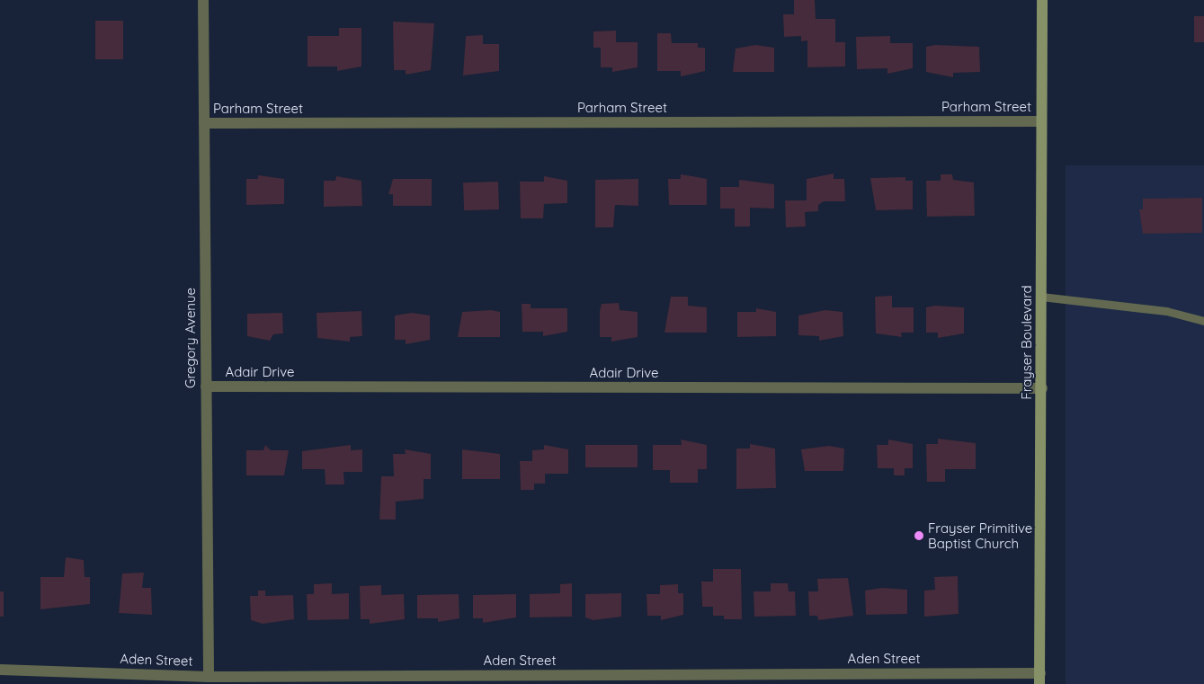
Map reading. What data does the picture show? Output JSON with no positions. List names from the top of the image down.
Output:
{
  "streets": {
    "main road": ["Frayser Boulevard"],
    "street": [
      "Parham Street",
      "Gregory Avenue",
      "Adair Drive",
      "Aden Street"
    ]
  },
  "crossings": [
    ["Parham Street", "Gregory Avenue"],
    ["Parham Street", "Frayser Boulevard"],
    ["Gregory Avenue", "Adair Drive"],
    ["Gregory Avenue", "Aden Street"],
    ["Frayser Boulevard", "Adair Drive"],
    ["Frayser Boulevard", "Aden Street"]
  ],
  "places": ["Frayser Primitive Baptist Church"]
}
